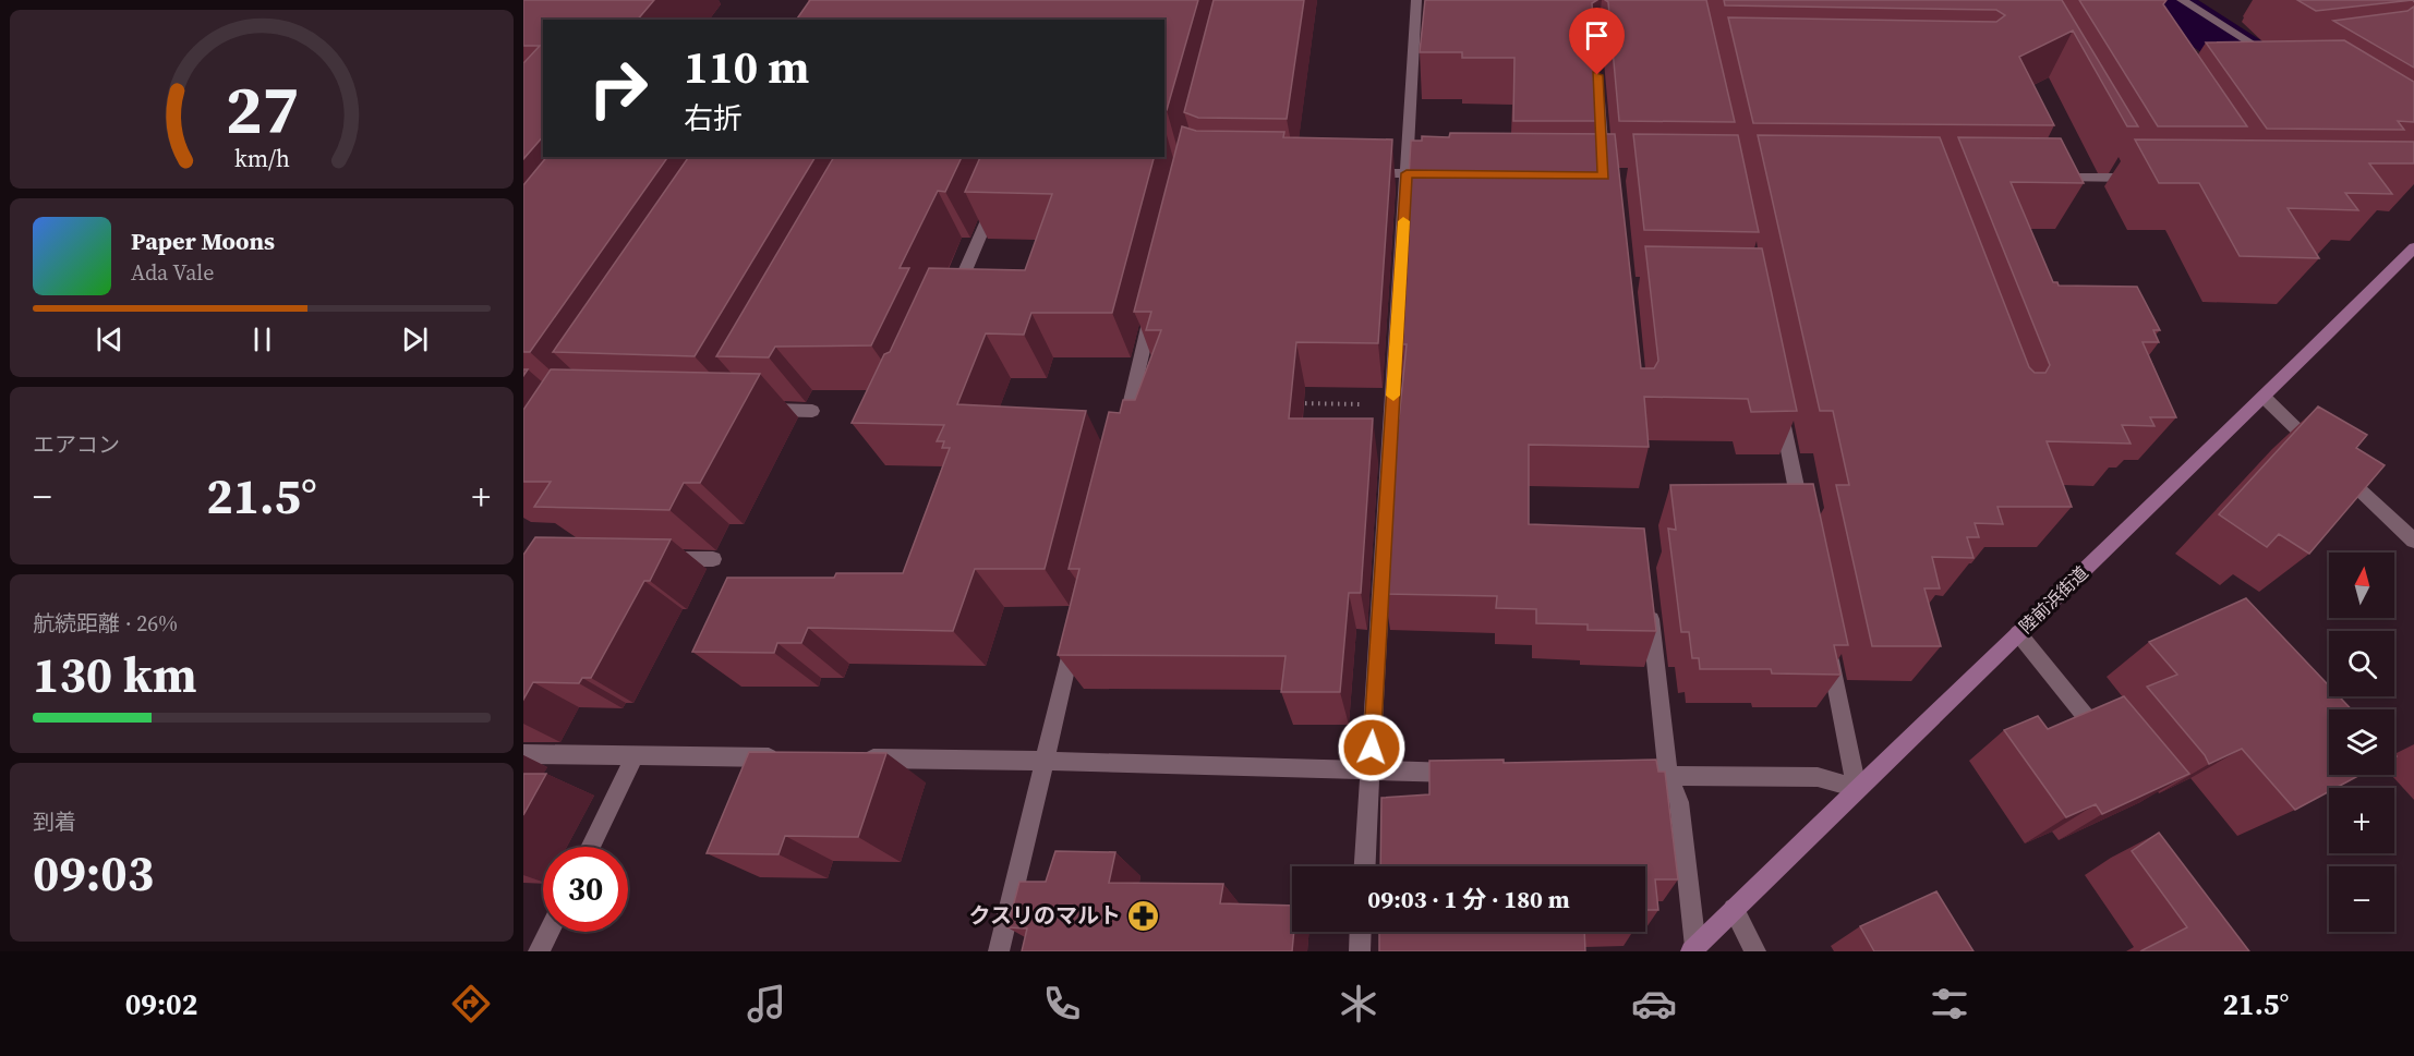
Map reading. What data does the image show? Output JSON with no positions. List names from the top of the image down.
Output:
{
  "streets": {
    "street": ["陸前浜街道"]
  },
  "places": {
    "pharmacy": ["クスリのマルト"]
  },
  "north": "top",
  "page": {
    "turn": ["110 m", "右折"],
    "song": ["Paper Moons", "Ada Vale"],
    "tile": [
      "エアコン",
      ["航続距離 · 26%", "130 km"],
      ["到着", "09:03"]
    ],
    "heat": ["−", "21.5°", "+"],
    "map_buttons": ["+", "−"],
    "limit": "30",
    "trip": "09:03 · 1 分 · 180 m",
    "tabs": ["09:02", "21.5°"],
    "gauge": ["27", "km/h"]
  }
}
